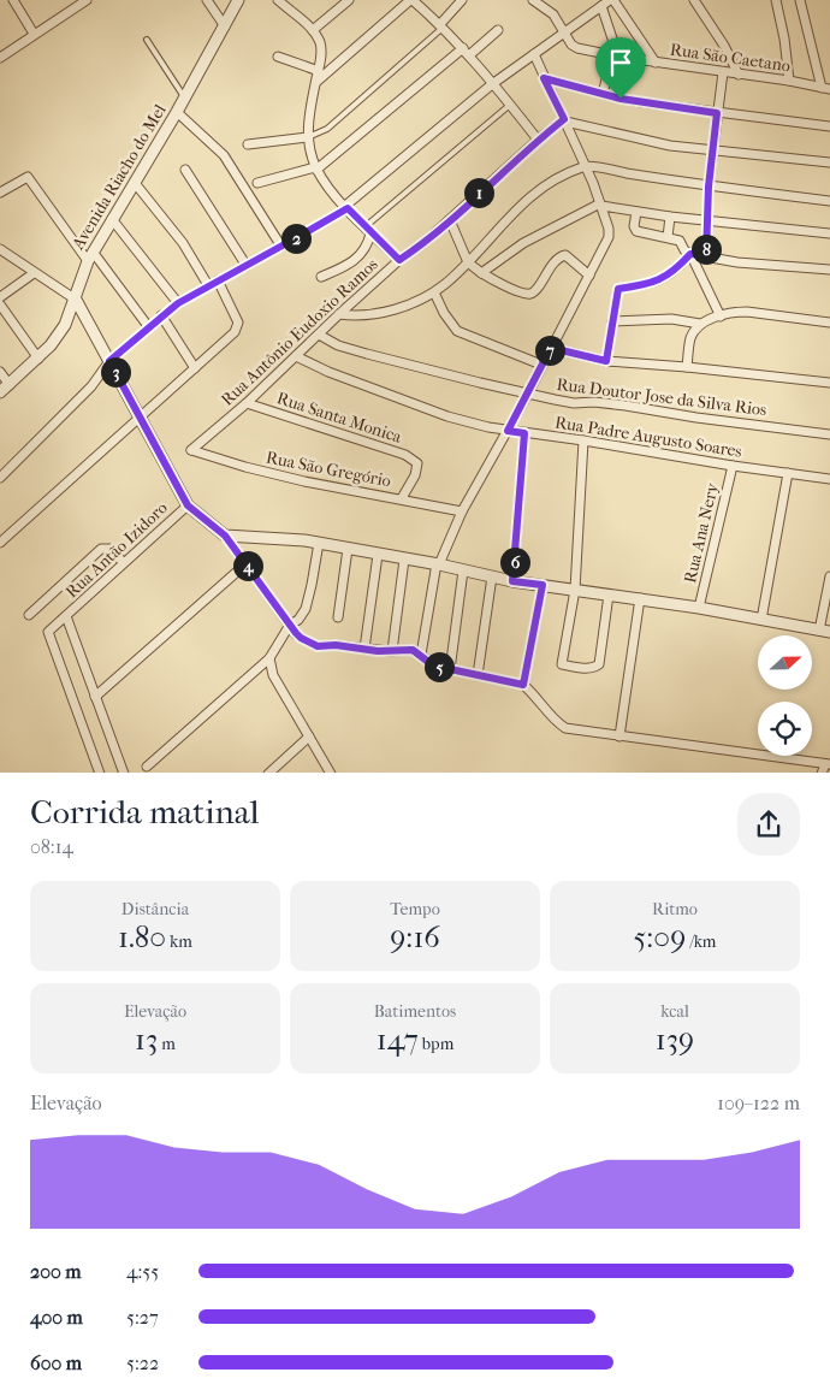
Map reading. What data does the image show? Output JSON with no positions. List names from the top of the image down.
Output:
{
  "streets": {
    "street": [
      "Rua São Caetano",
      "Avenida Riacho do Mel",
      "Rua Antônio Eudoxio Ramos",
      "Rua Doutor Jose da Silva Rios",
      "Rua Santa Monica",
      "Rua Padre Augusto Soares",
      "Rua São Gregório",
      "Rua Ana Nery",
      "Rua Antão Izidoro"
    ]
  },
  "crossings": [
    ["Rua Antônio Eudoxio Ramos", "Rua Doutor Jose da Silva Rios"],
    ["Rua Antônio Eudoxio Ramos", "Rua Santa Monica"],
    ["Rua Antônio Eudoxio Ramos", "Rua Padre Augusto Soares"],
    ["Rua Antônio Eudoxio Ramos", "Rua São Gregório"],
    ["Rua Santa Monica", "Rua São Gregório"],
    ["Rua Padre Augusto Soares", "Rua Ana Nery"]
  ],
  "north": "right",
  "page": {
    "pins": [
      "1",
      "2",
      "8",
      "7",
      "3",
      "6",
      "4",
      "5"
    ],
    "heading": ["Corrida matinal", "08:14"],
    "stats": [
      ["Distância", "1.80 km"],
      ["Tempo", "9:16"],
      ["Ritmo", "5:09 /km"],
      ["Elevação", "13 m"],
      ["Batimentos", "147 bpm"],
      ["kcal", "139"]
    ],
    "chart": ["Elevação", "109–122 m"],
    "list": [
      {
        "name": "200 m",
        "note": "4:55"
      },
      {
        "name": "400 m",
        "note": "5:27"
      },
      {
        "name": "600 m",
        "note": "5:22"
      }
    ]
  }
}
